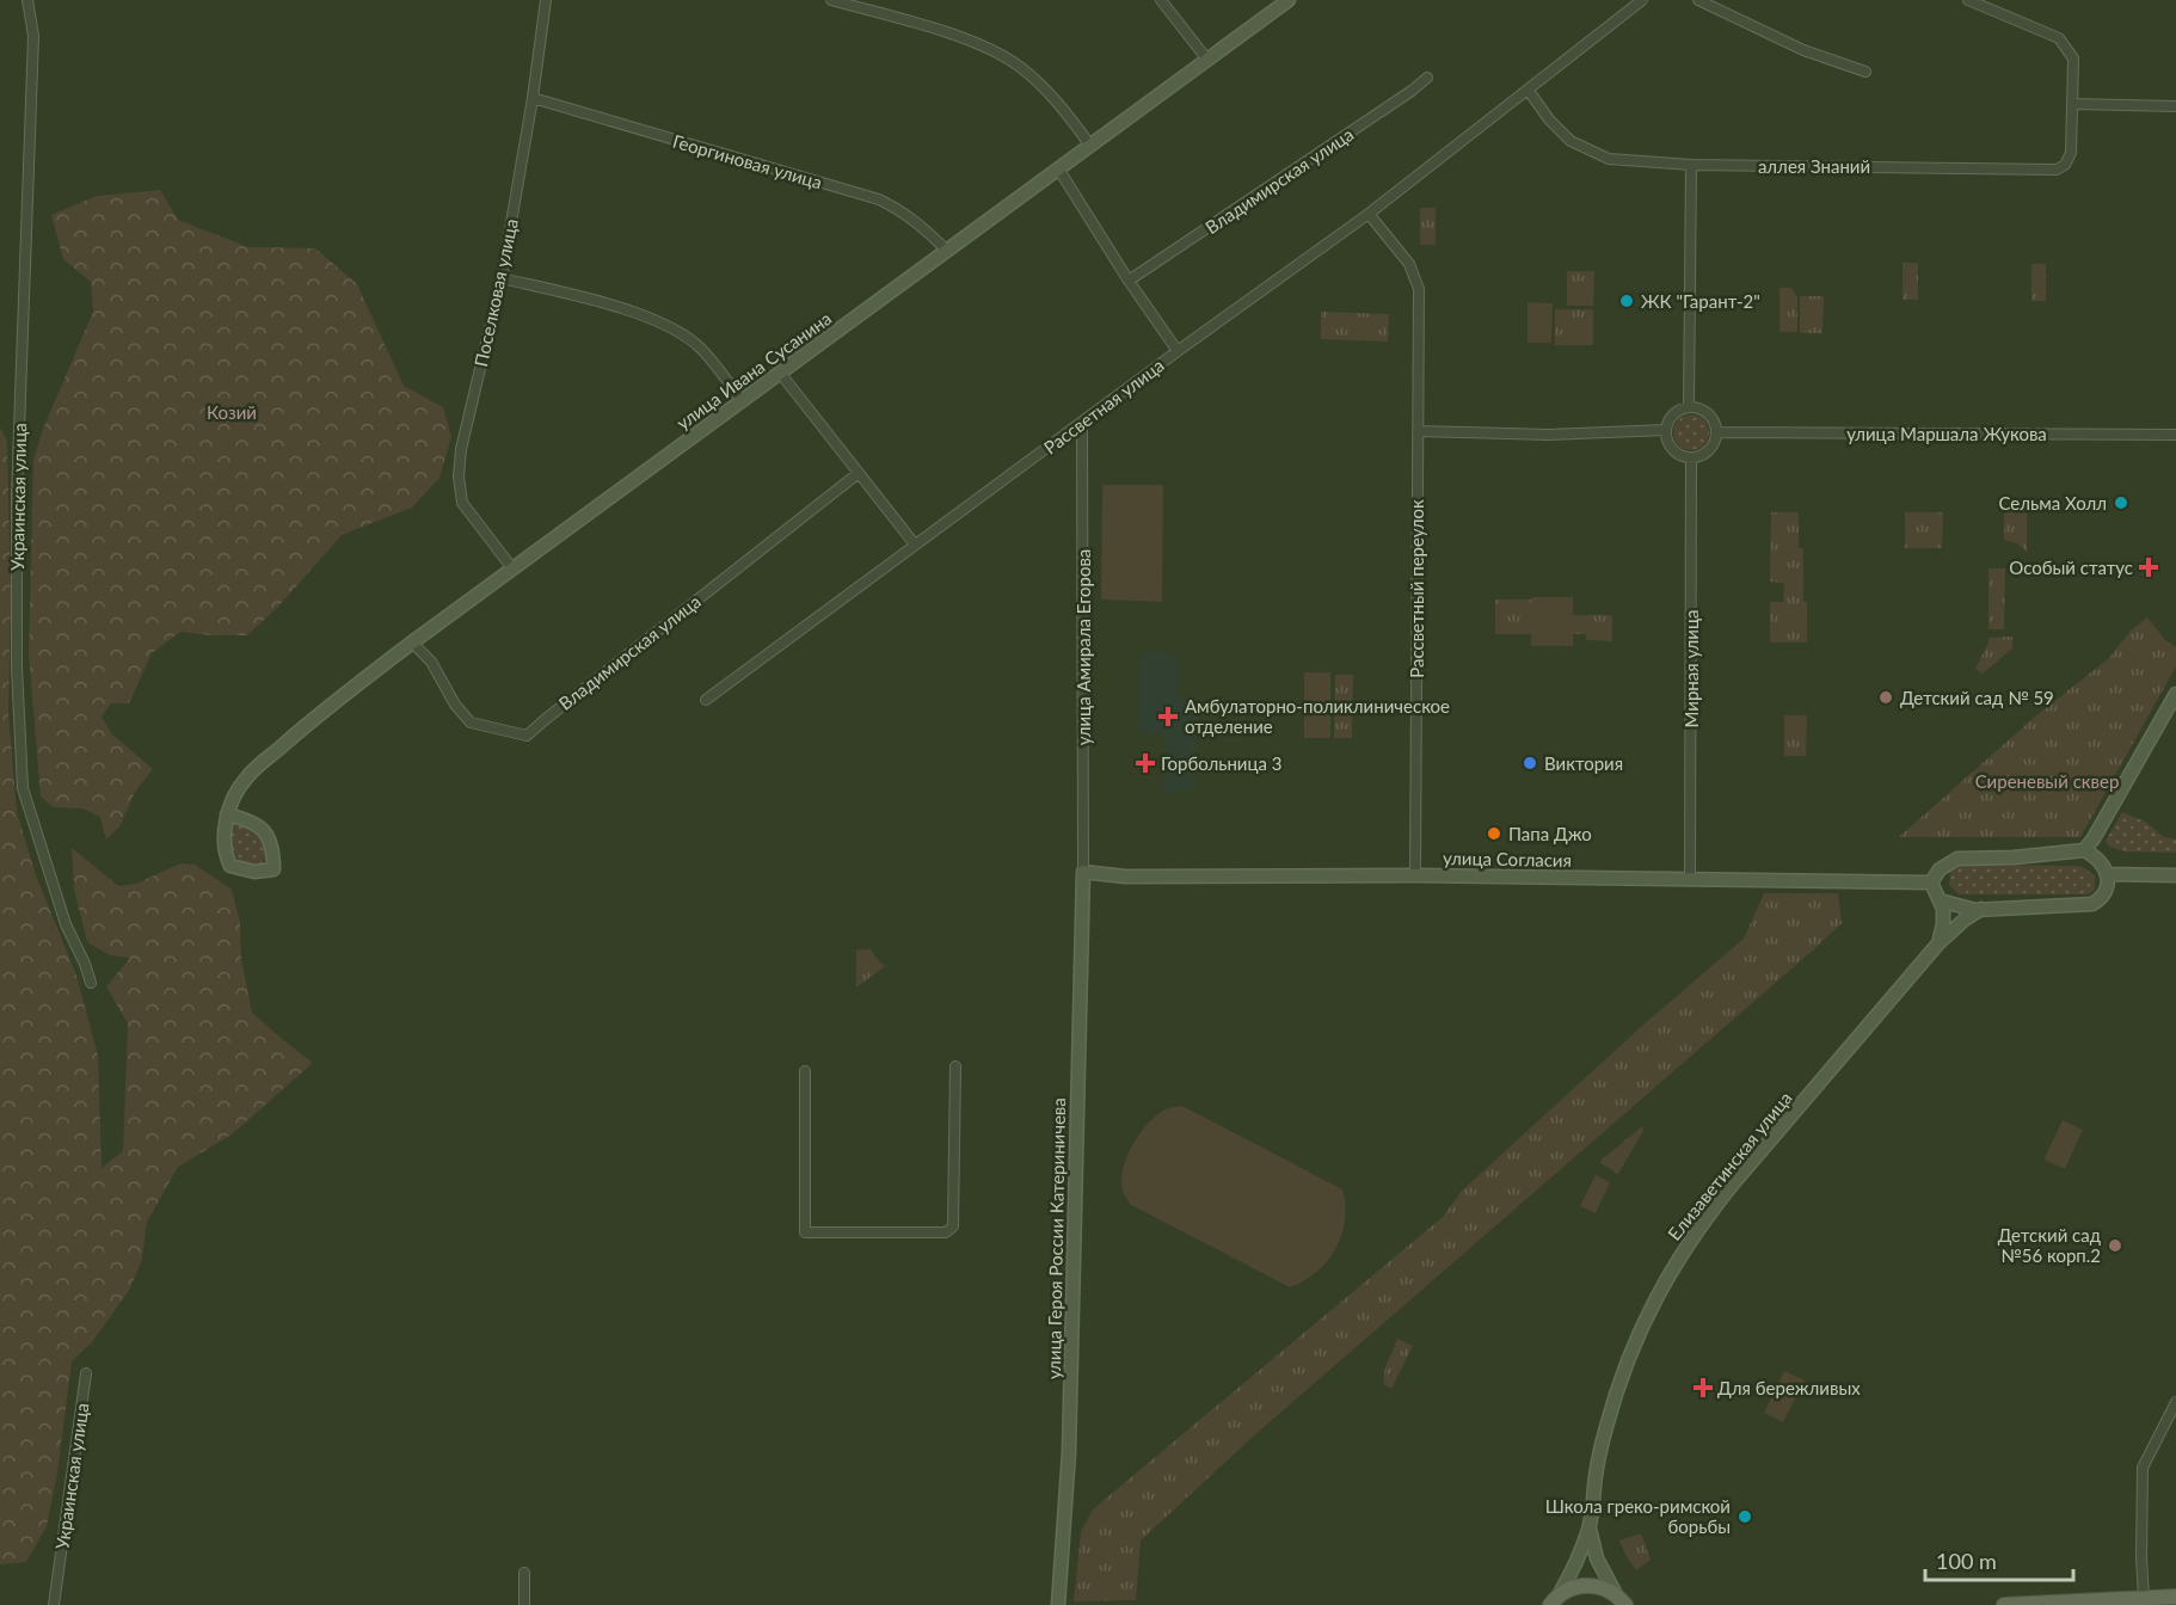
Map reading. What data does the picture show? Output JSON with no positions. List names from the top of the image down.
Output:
{
  "streets": {
    "street": [
      "Георгиновая улица",
      "аллея Знаний",
      "Владимирская улица",
      "Поселковая улица",
      "улица Ивана Сусанина",
      "Рассветная улица",
      "улица Маршала Жукова",
      "Украинская улица",
      "Рассветный переулок",
      "улица Амирала Егорова",
      "Мирная улица",
      "улица Согласия",
      "Елизаветинская улица",
      "улица Героя России Катериничева"
    ]
  },
  "crossings": [
    ["Георгиновая улица", "Поселковая улица"],
    ["Георгиновая улица", "улица Ивана Сусанина"],
    ["аллея Знаний", "Рассветная улица"],
    ["Владимирская улица", "улица Ивана Сусанина"],
    ["Поселковая улица", "улица Ивана Сусанина"],
    ["Рассветная улица", "Рассветный переулок"],
    ["Рассветная улица", "улица Амирала Егорова"],
    ["улица Маршала Жукова", "Мирная улица"],
    ["Рассветный переулок", "улица Согласия"],
    ["улица Амирала Егорова", "улица Согласия"],
    ["улица Амирала Егорова", "улица Героя России Катериничева"],
    ["Мирная улица", "улица Согласия"],
    ["улица Согласия", "улица Героя России Катериничева"]
  ],
  "parks": ["Козий", "Сиреневый сквер"],
  "places": {
    "other": [
      "ЖК \"Гарант-2\"",
      "Сельма Холл",
      "Детский сад № 59",
      "Виктория",
      "Папа Джо",
      "Детский сад №56 корп.2",
      "Школа греко-римской борьбы"
    ],
    "health": [
      "Особый статус",
      "Амбулаторно-поликлиническое отделение",
      "Горбольница 3",
      "Для бережливых"
    ]
  },
  "scale_bar": "100 m"
}
